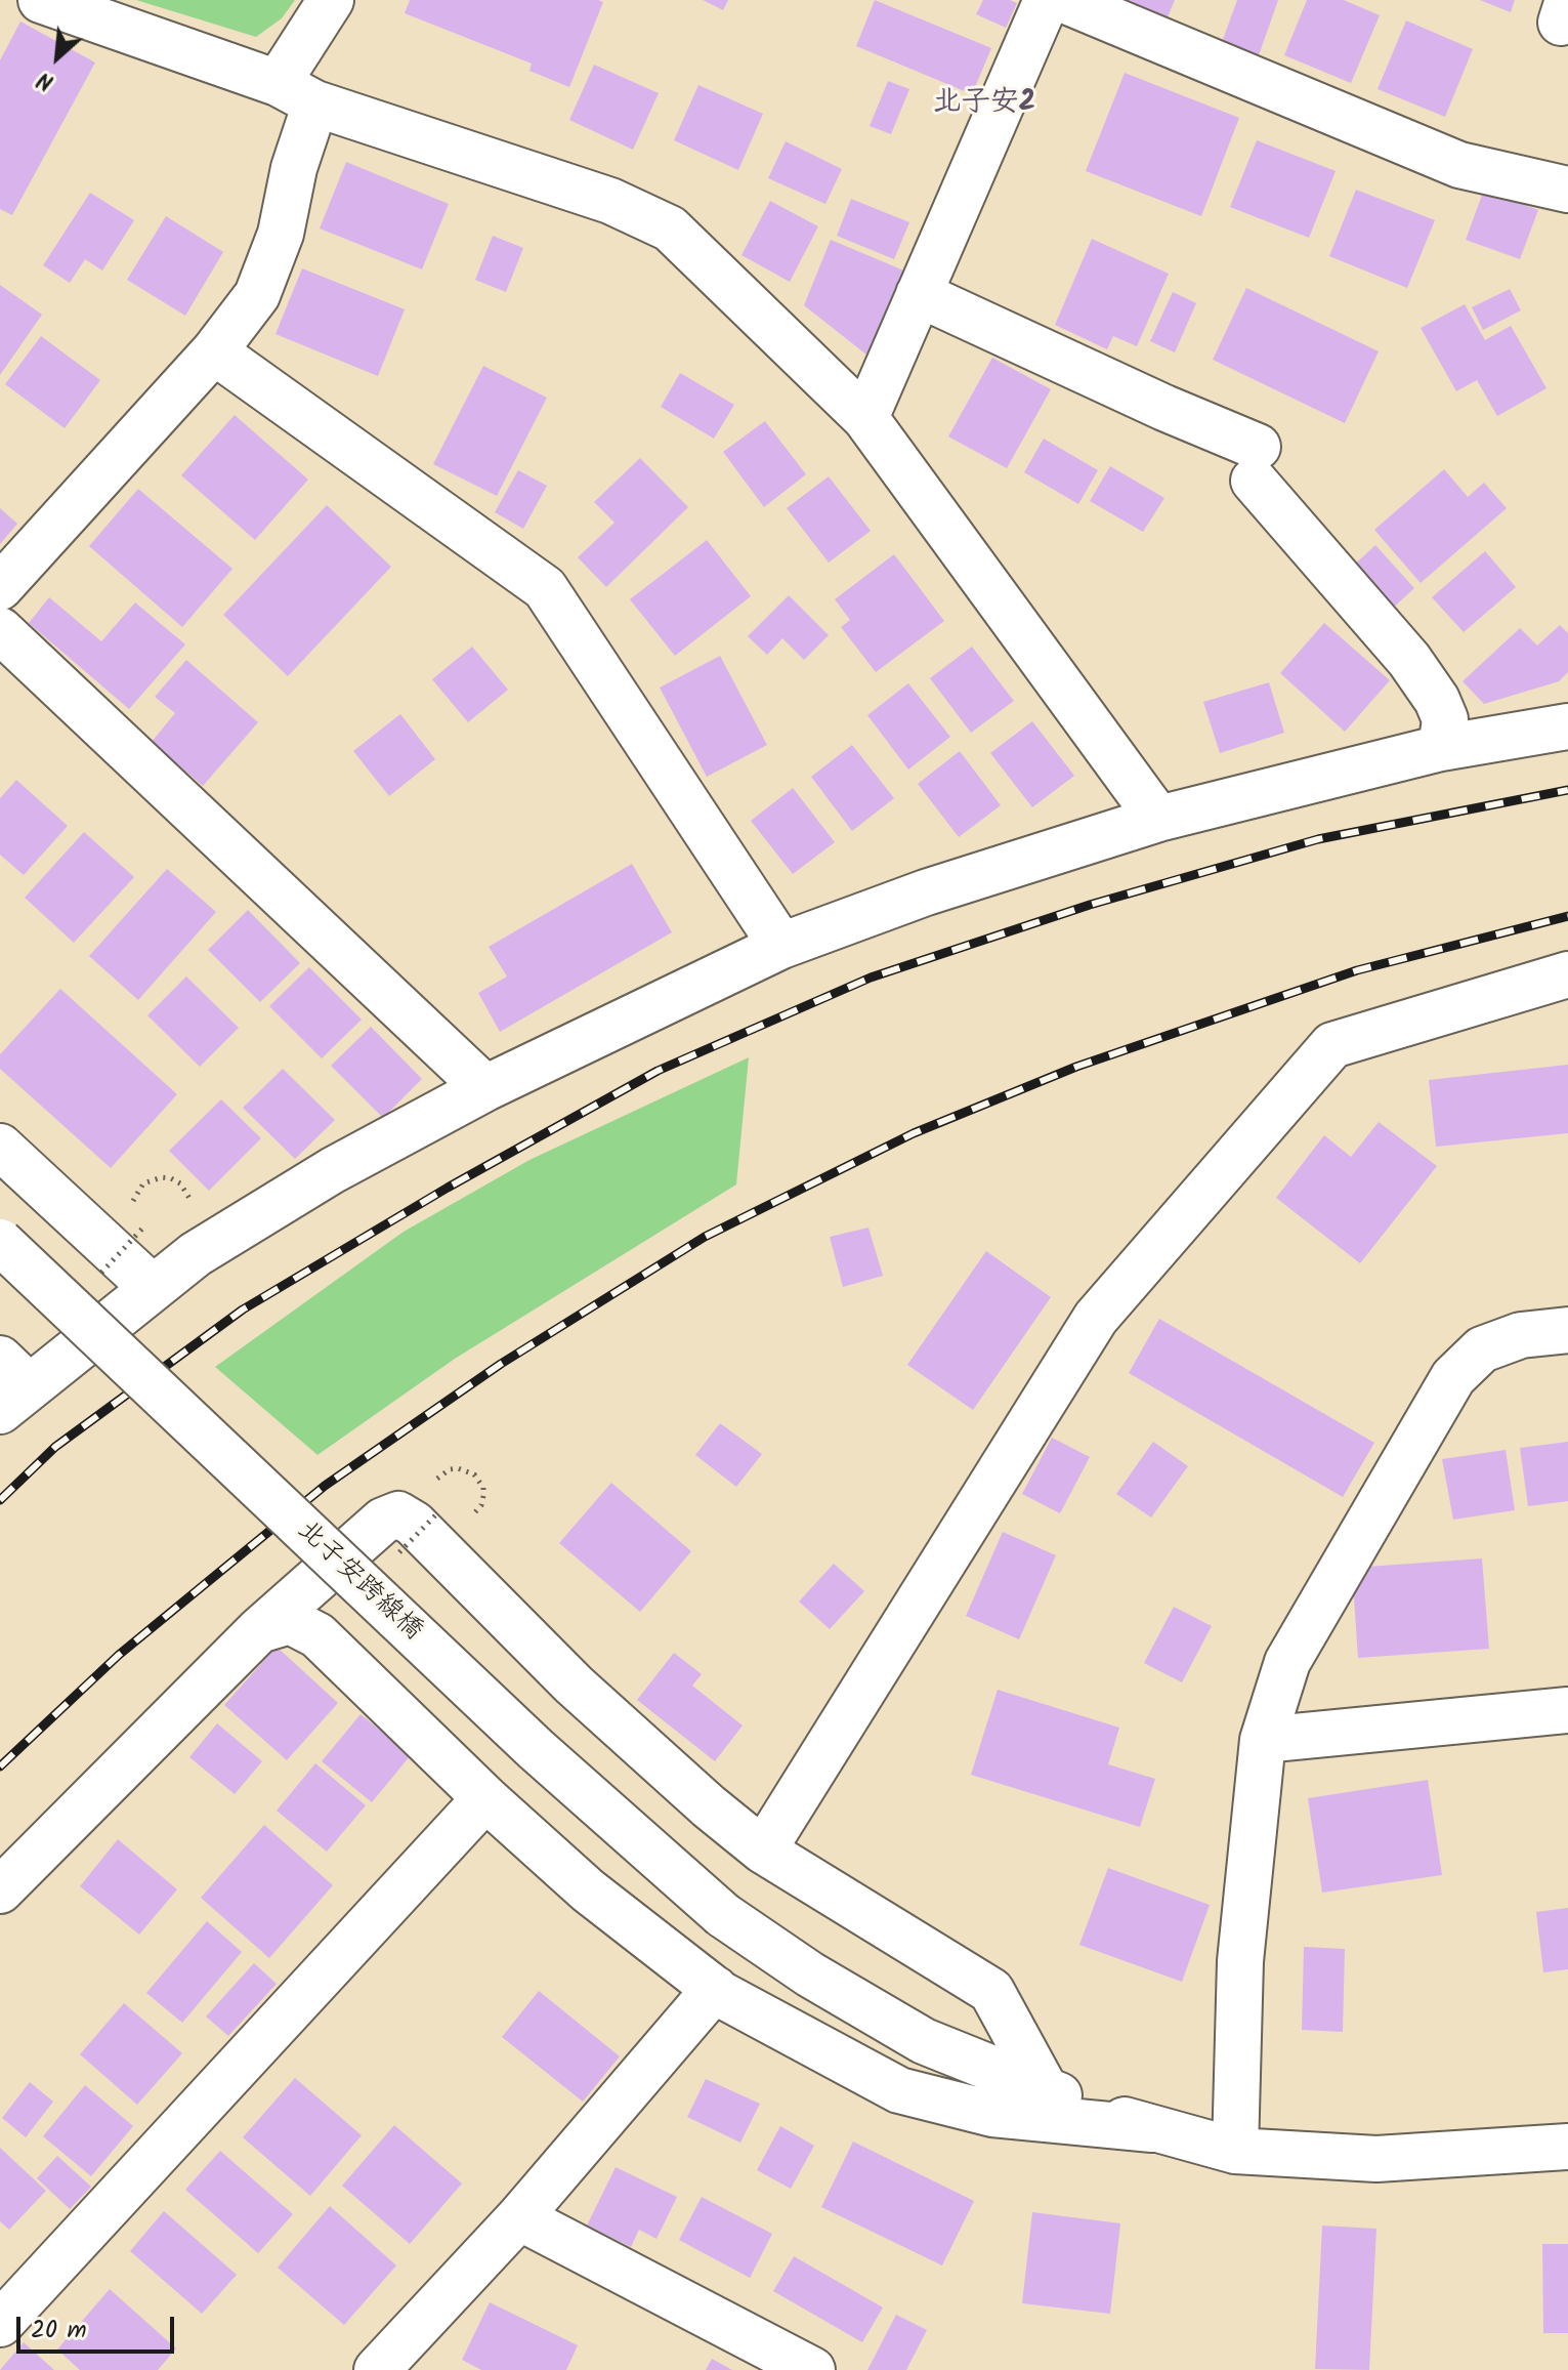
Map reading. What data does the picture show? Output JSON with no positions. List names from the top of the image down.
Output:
{
  "streets": {
    "street": ["北子安跨線橋"]
  },
  "districts": ["北子安2"],
  "scale_bar": "20 m",
  "north": "bottom left"
}
